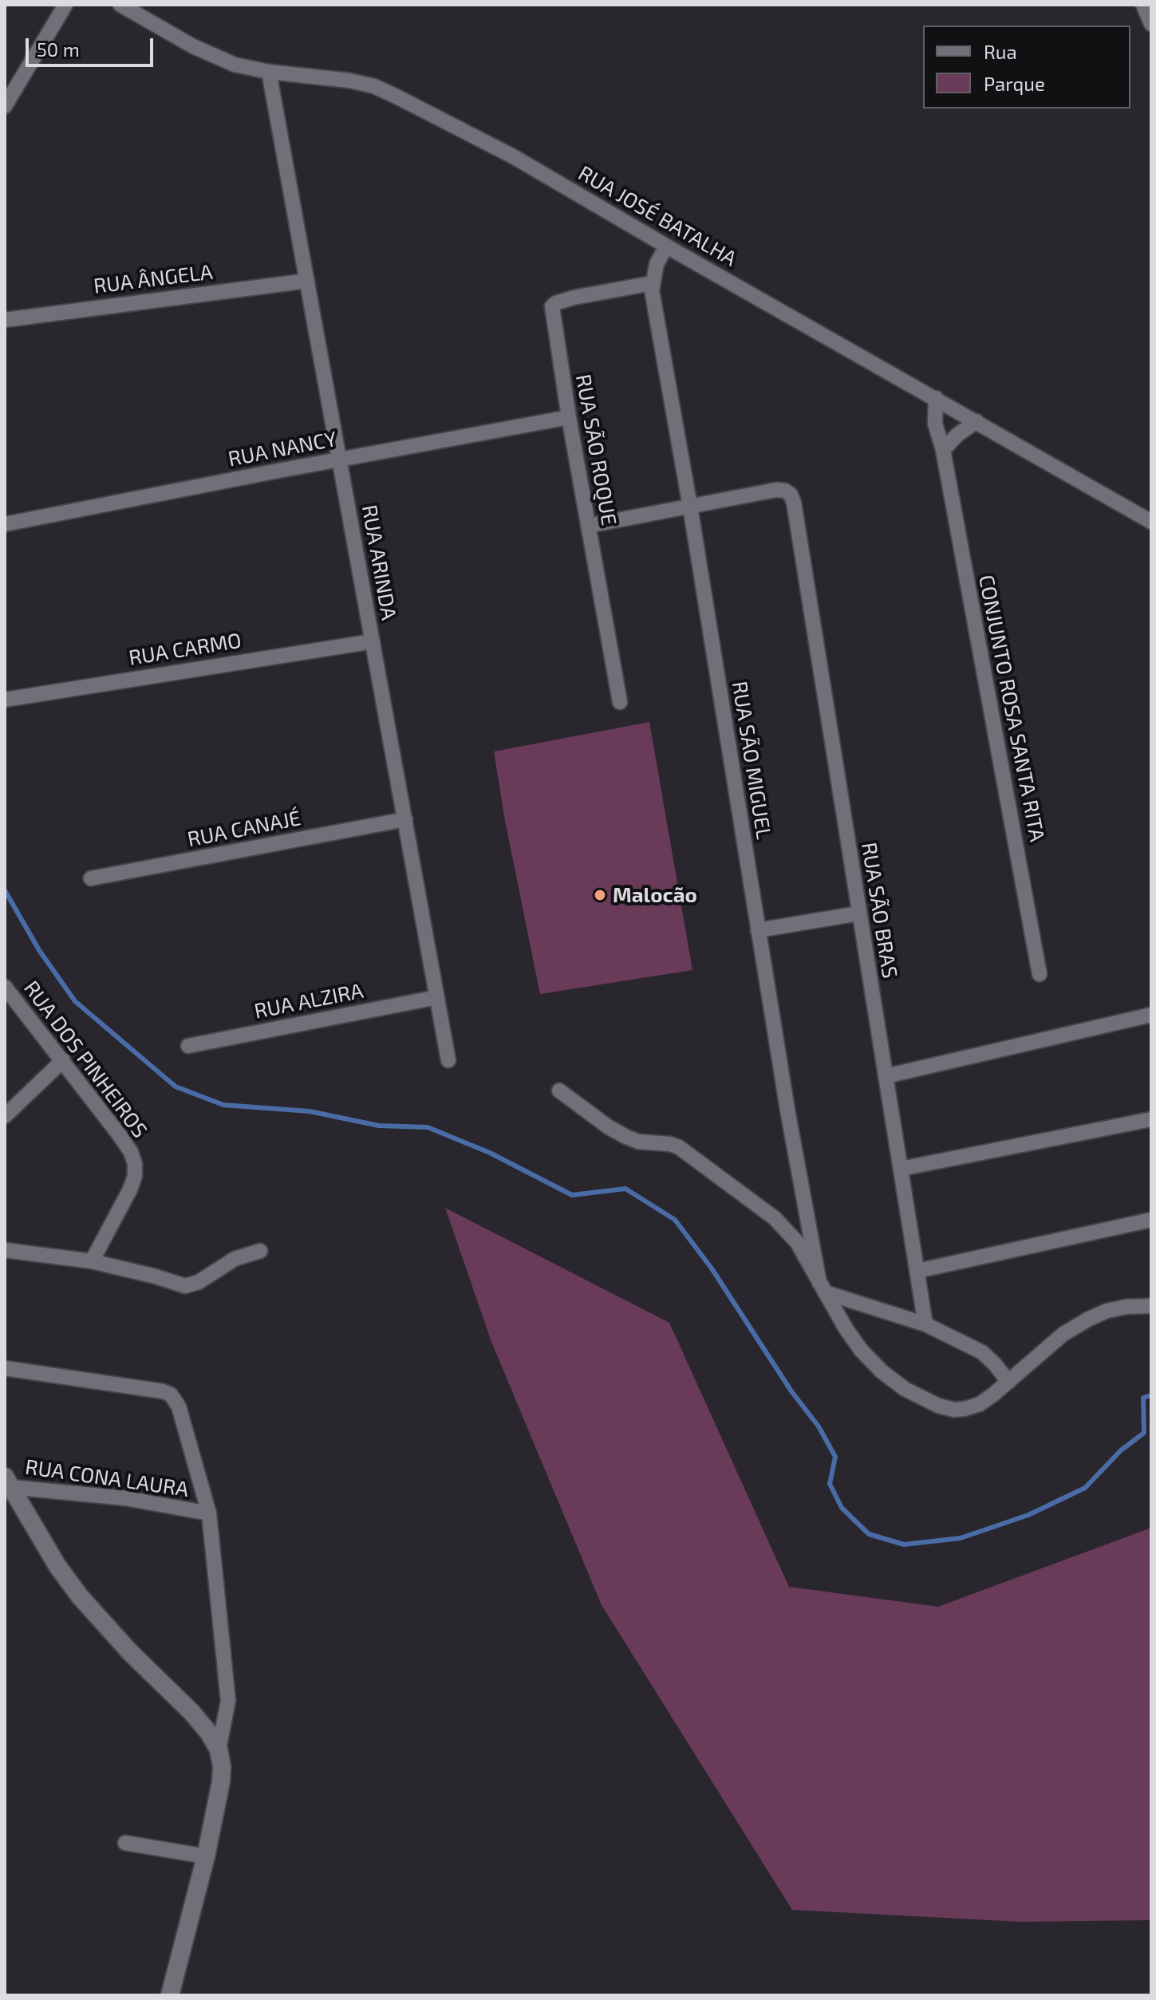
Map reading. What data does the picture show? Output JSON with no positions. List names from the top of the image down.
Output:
{
  "streets": {
    "street": [
      "RUA JOSÉ BATALHA",
      "RUA ÂNGELA",
      "RUA NANCY",
      "RUA SÃO ROQUE",
      "RUA ARINDA",
      "RUA CARMO",
      "CONJUNTO ROSA SANTA RITA",
      "RUA SÃO MIGUEL",
      "RUA CANAJÉ",
      "RUA SÃO BRAS",
      "RUA ALZIRA",
      "RUA DOS PINHEIROS",
      "RUA CONA LAURA"
    ]
  },
  "crossings": [
    ["RUA JOSÉ BATALHA", "RUA ARINDA"],
    ["RUA JOSÉ BATALHA", "CONJUNTO ROSA SANTA RITA"],
    ["RUA JOSÉ BATALHA", "RUA SÃO MIGUEL"],
    ["RUA ÂNGELA", "RUA ARINDA"],
    ["RUA NANCY", "RUA SÃO ROQUE"],
    ["RUA NANCY", "RUA ARINDA"],
    ["RUA SÃO ROQUE", "RUA SÃO MIGUEL"],
    ["RUA ARINDA", "RUA CARMO"],
    ["RUA ARINDA", "RUA CANAJÉ"],
    ["RUA ARINDA", "RUA ALZIRA"],
    ["RUA SÃO MIGUEL", "RUA SÃO BRAS"]
  ],
  "places": ["Malocão"],
  "legend": ["Rua", "Parque"],
  "scale_bar": "50 m"
}
